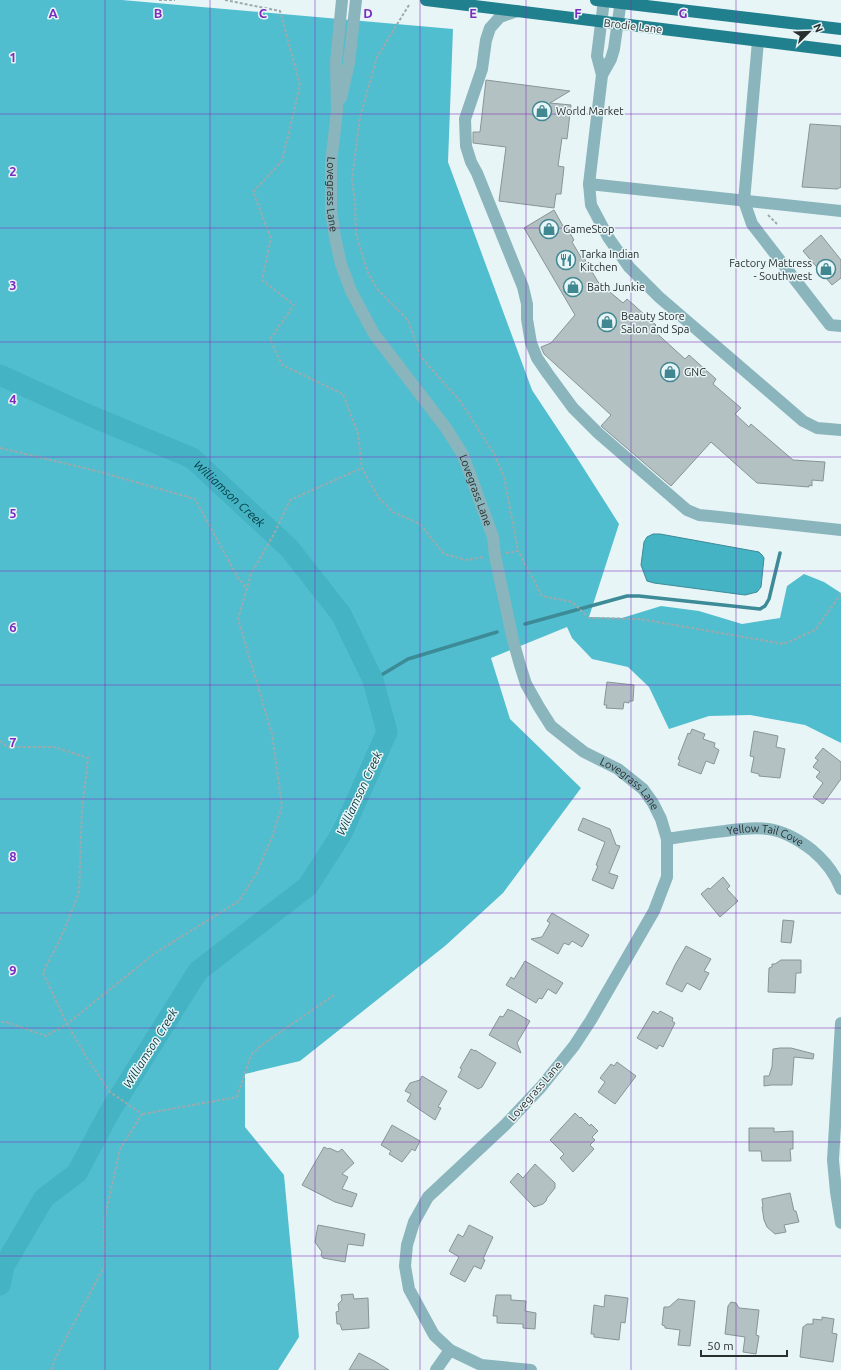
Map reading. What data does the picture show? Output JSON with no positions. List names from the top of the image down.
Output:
{
  "streets": {
    "main road": ["Brodie Lane"],
    "street": ["Lovegrass Lane", "Yellow Tail Cove"]
  },
  "crossings": [
    ["Lovegrass Lane", "Yellow Tail Cove"]
  ],
  "water": ["Williamson Creek"],
  "places": {
    "shop": [
      "World Market",
      "GameStop",
      "Factory Mattress - Southwest",
      "Bath Junkie",
      "Beauty Store Salon and Spa",
      "GNC"
    ],
    "restaurant": ["Tarka Indian Kitchen"]
  },
  "scale_bar": "50 m",
  "north": "top right",
  "grid": {
    "columns": [
      "A",
      "B",
      "C",
      "D",
      "E",
      "F",
      "G"
    ],
    "rows": [
      "1",
      "2",
      "3",
      "4",
      "5",
      "6",
      "7",
      "8",
      "9"
    ]
  }
}
